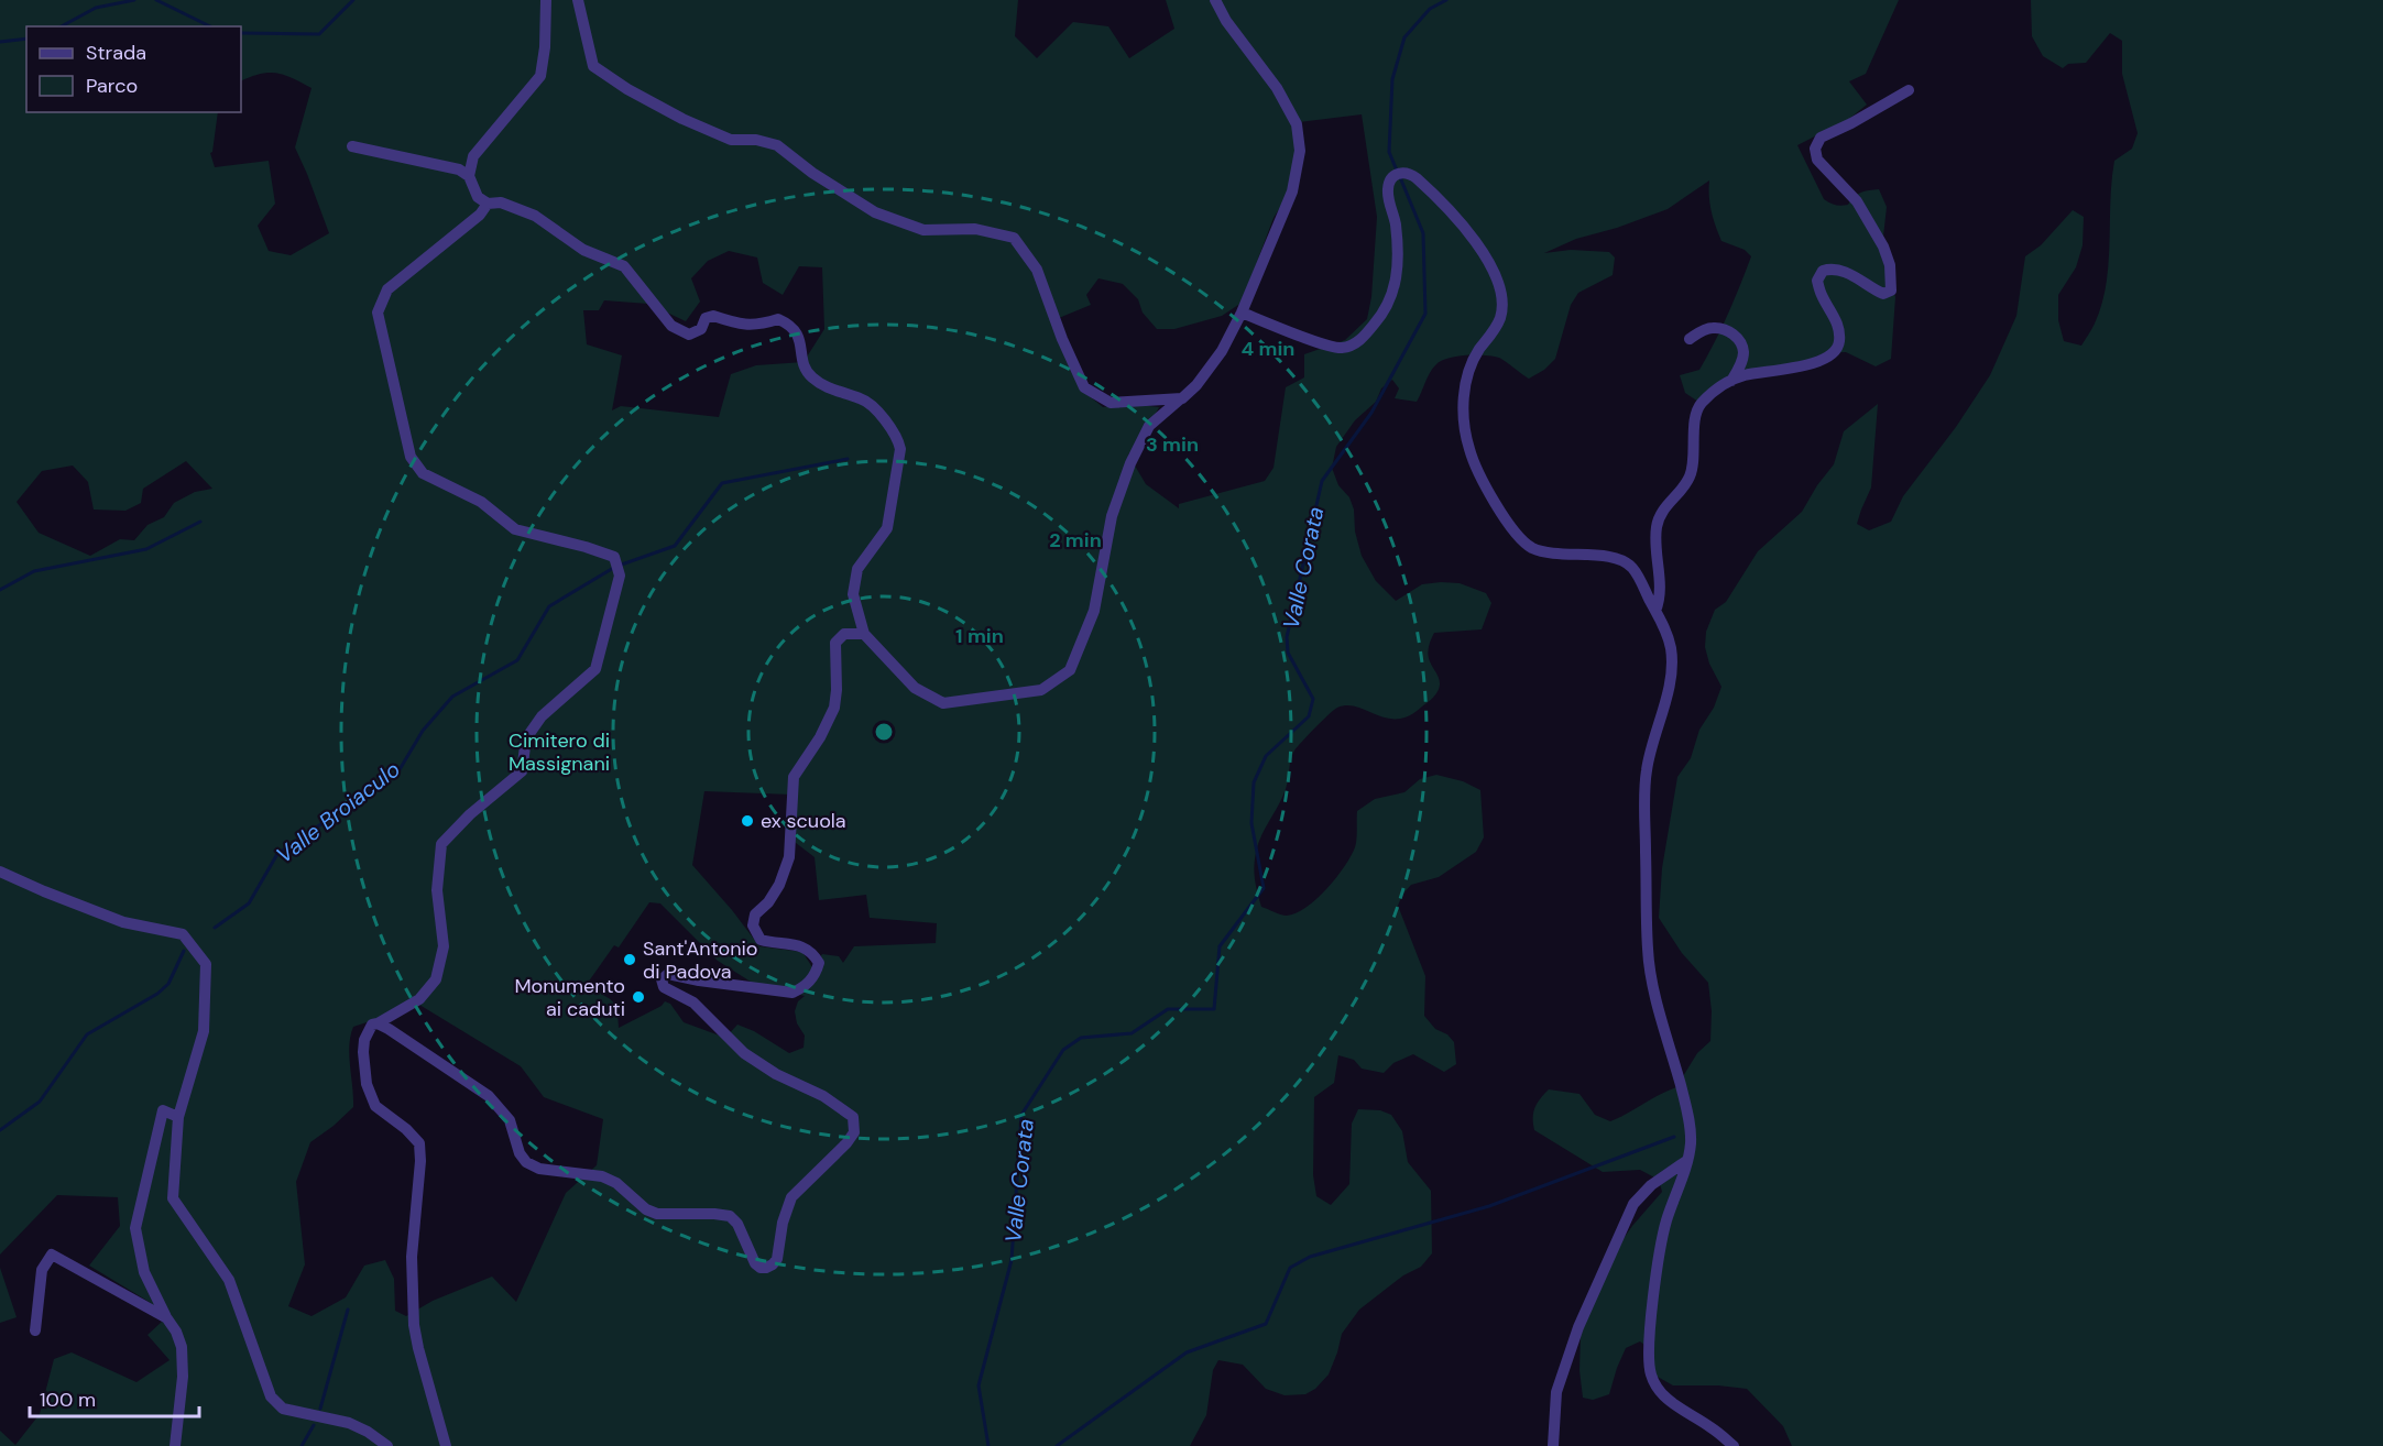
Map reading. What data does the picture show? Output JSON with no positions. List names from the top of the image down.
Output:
{
  "water": ["Valle Corata", "Valle Broiaculo"],
  "parks": ["Cimitero di Massignani"],
  "places": ["ex scuola", "Sant'Antonio di Padova", "Monumento ai caduti"],
  "legend": ["Strada", "Parco"],
  "scale_bar": "100 m",
  "rings": [
    "4 min",
    "3 min",
    "2 min",
    "1 min"
  ]
}
